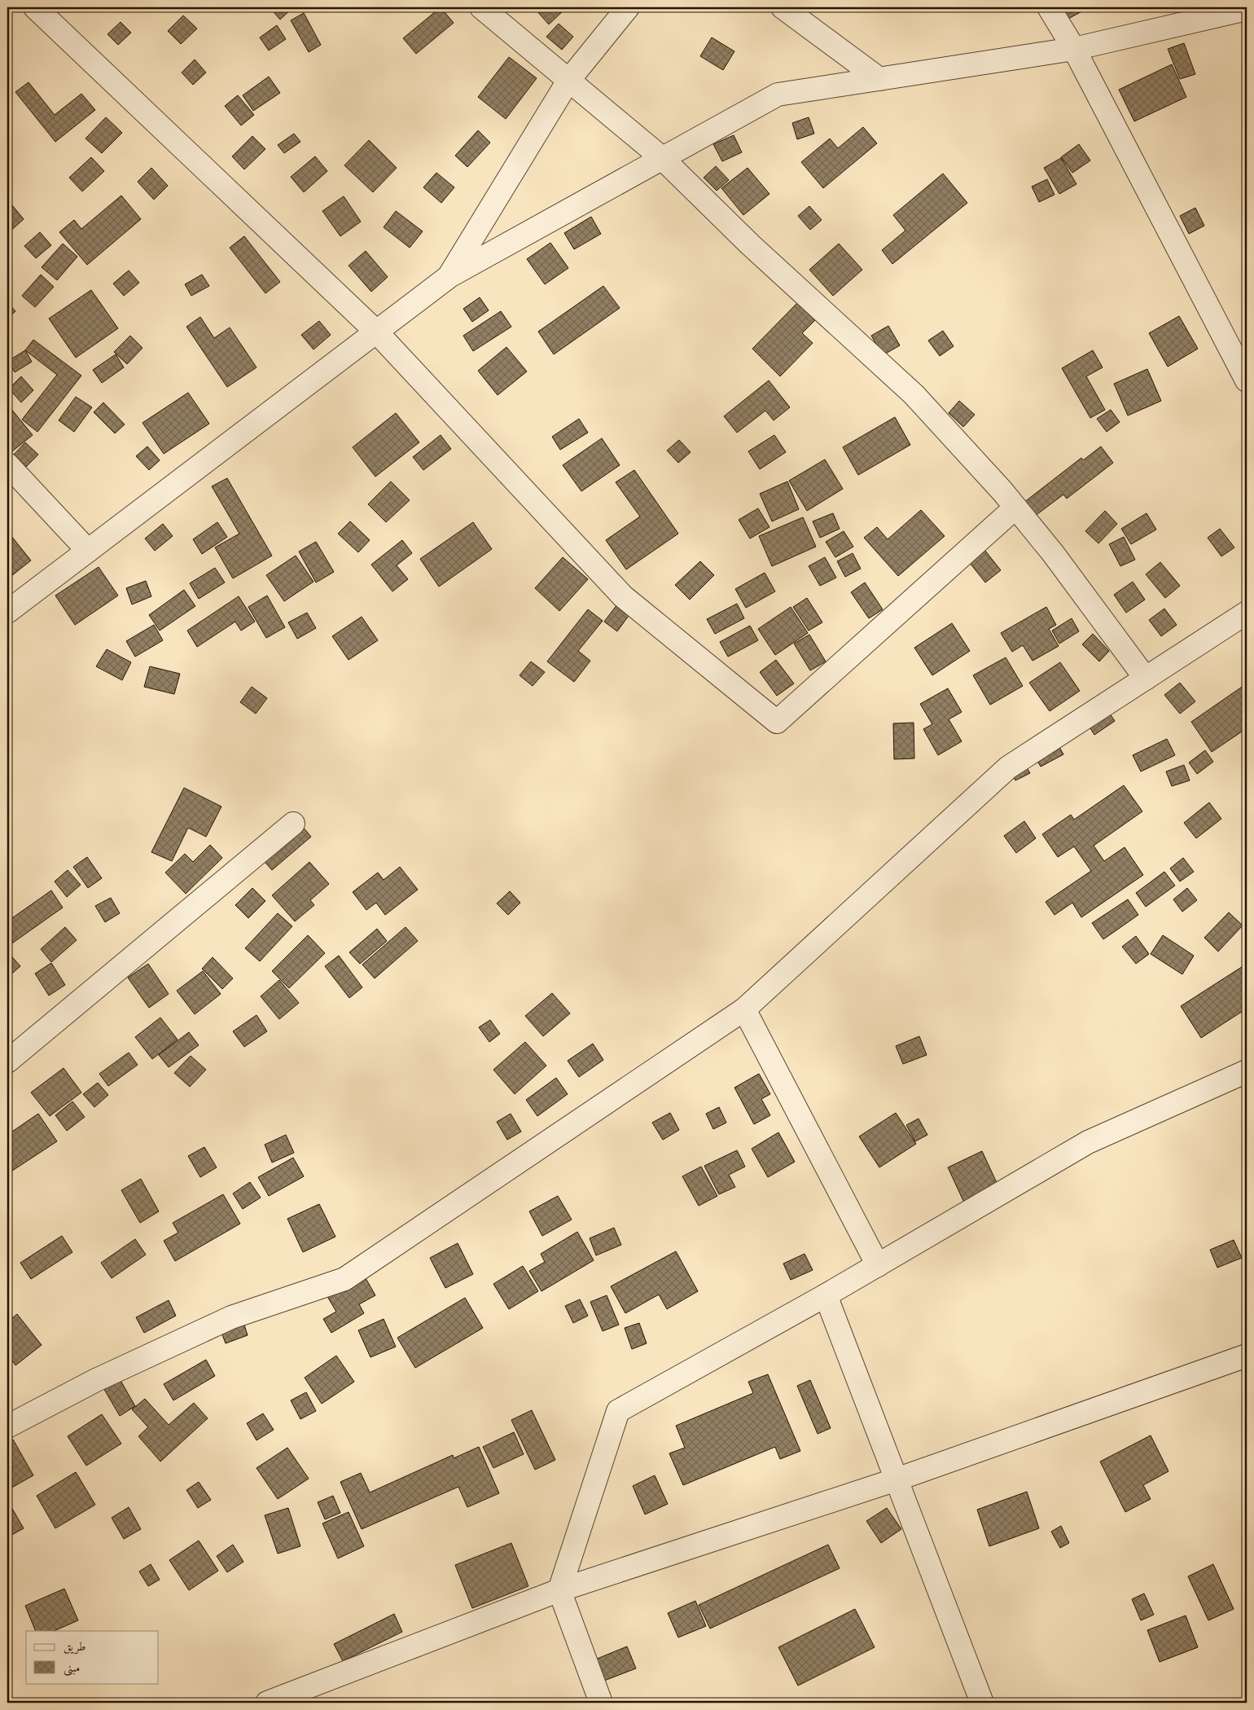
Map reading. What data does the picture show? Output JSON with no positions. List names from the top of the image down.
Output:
{
  "legend": ["طريق", "مبنى"]
}
